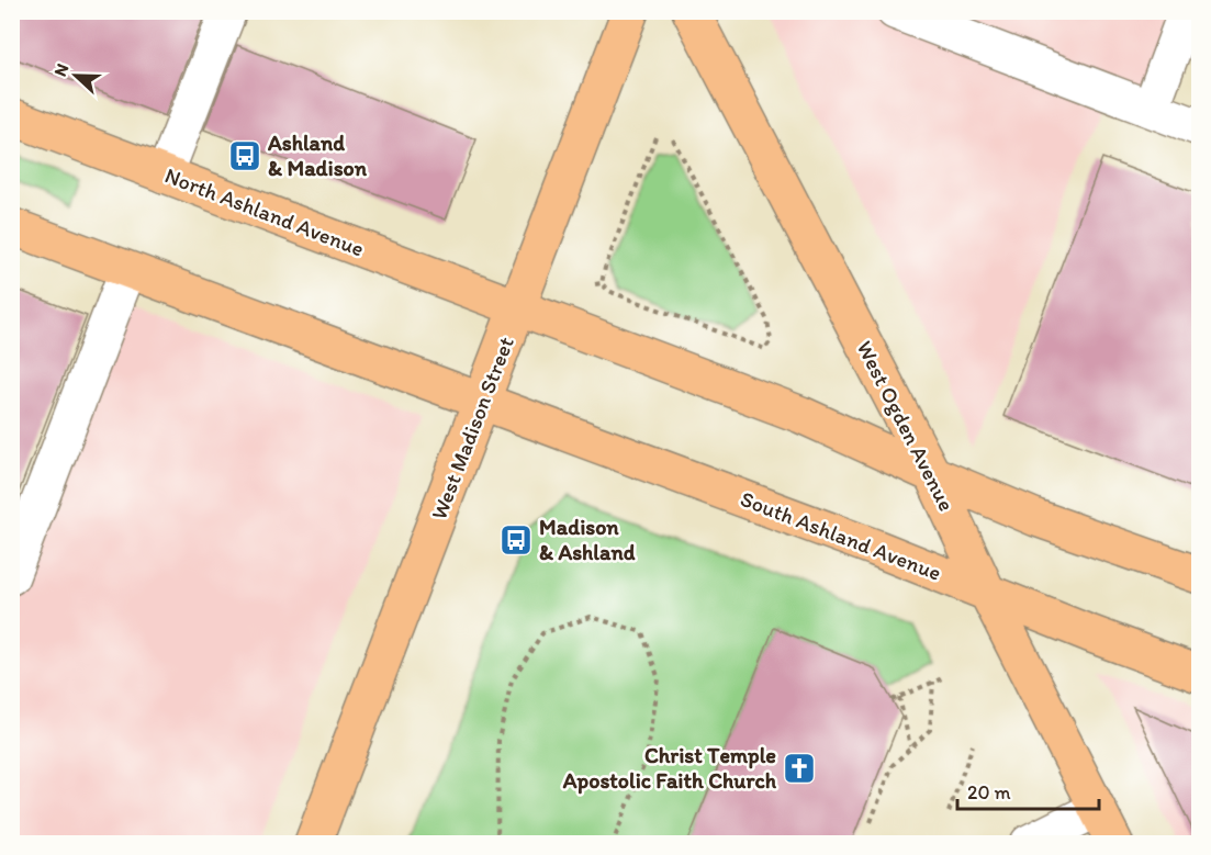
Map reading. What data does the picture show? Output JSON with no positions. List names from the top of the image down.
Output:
{
  "streets": {
    "main road": [
      "North Ashland Avenue",
      "West Ogden Avenue",
      "West Madison Street",
      "South Ashland Avenue"
    ]
  },
  "crossings": [
    ["North Ashland Avenue", "West Madison Street"],
    ["West Ogden Avenue", "South Ashland Avenue"],
    ["West Madison Street", "South Ashland Avenue"]
  ],
  "places": {
    "bus stop": ["Ashland & Madison", "Madison & Ashland"],
    "church": ["Christ Temple Apostolic Faith Church"]
  },
  "scale_bar": "20 m",
  "north": "left"
}
